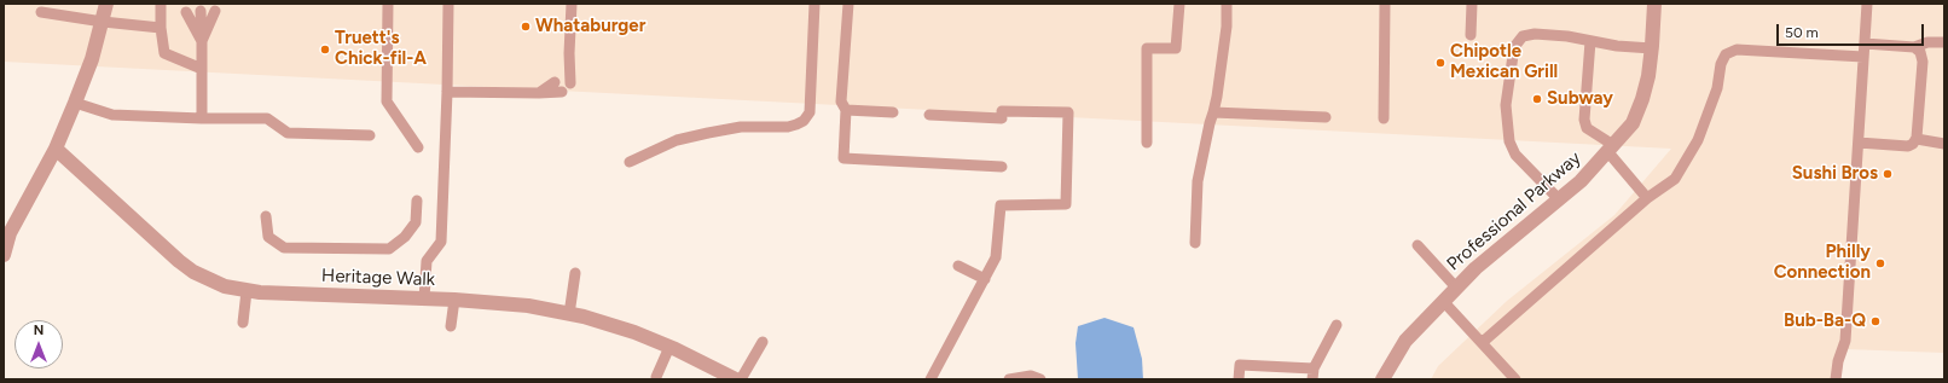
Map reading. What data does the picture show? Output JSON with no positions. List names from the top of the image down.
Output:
{
  "streets": {
    "street": ["Professional Parkway", "Heritage Walk"]
  },
  "places": [
    "Whataburger",
    "Truett's Chick-fil-A",
    "Chipotle Mexican Grill",
    "Subway",
    "Sushi Bros",
    "Philly Connection",
    "Bub-Ba-Q"
  ],
  "scale_bar": "50 m",
  "north": "top"
}
